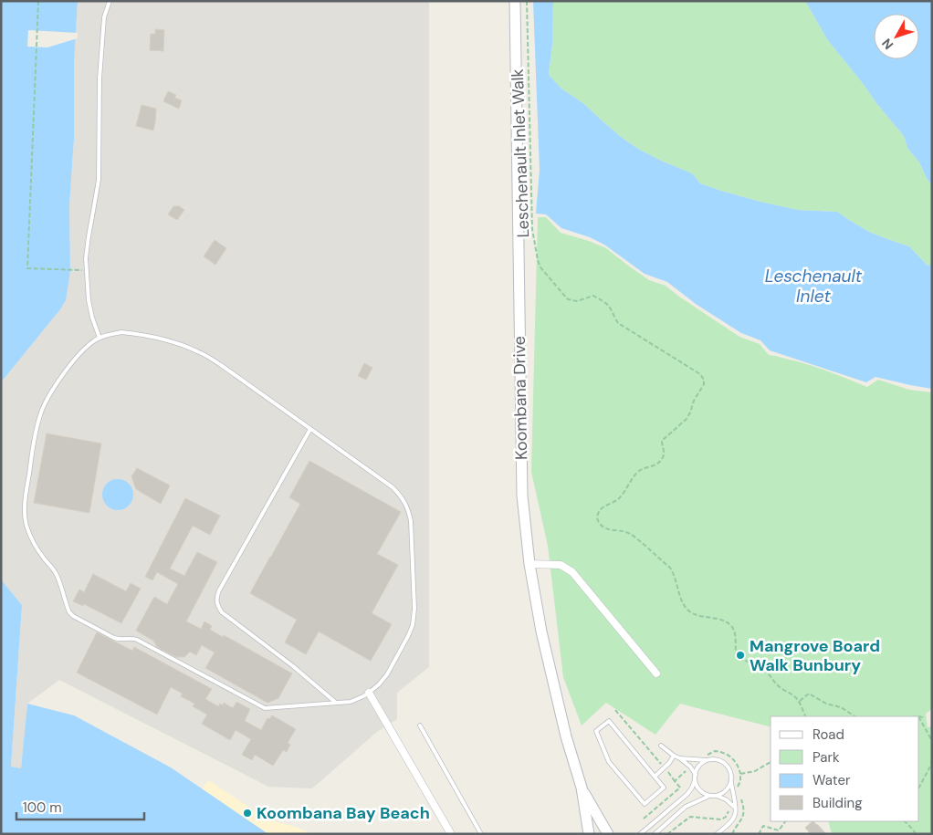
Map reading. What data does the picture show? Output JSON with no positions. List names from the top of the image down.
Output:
{
  "streets": {
    "main road": ["Koombana Drive"],
    "path": ["Leschenault Inlet Walk"]
  },
  "water": ["Leschenault Inlet"],
  "places": ["Mangrove Board Walk Bunbury", "Koombana Bay Beach"],
  "legend": [
    "Road",
    "Park",
    "Water",
    "Building"
  ],
  "scale_bar": "100 m",
  "north": "bottom left"
}
